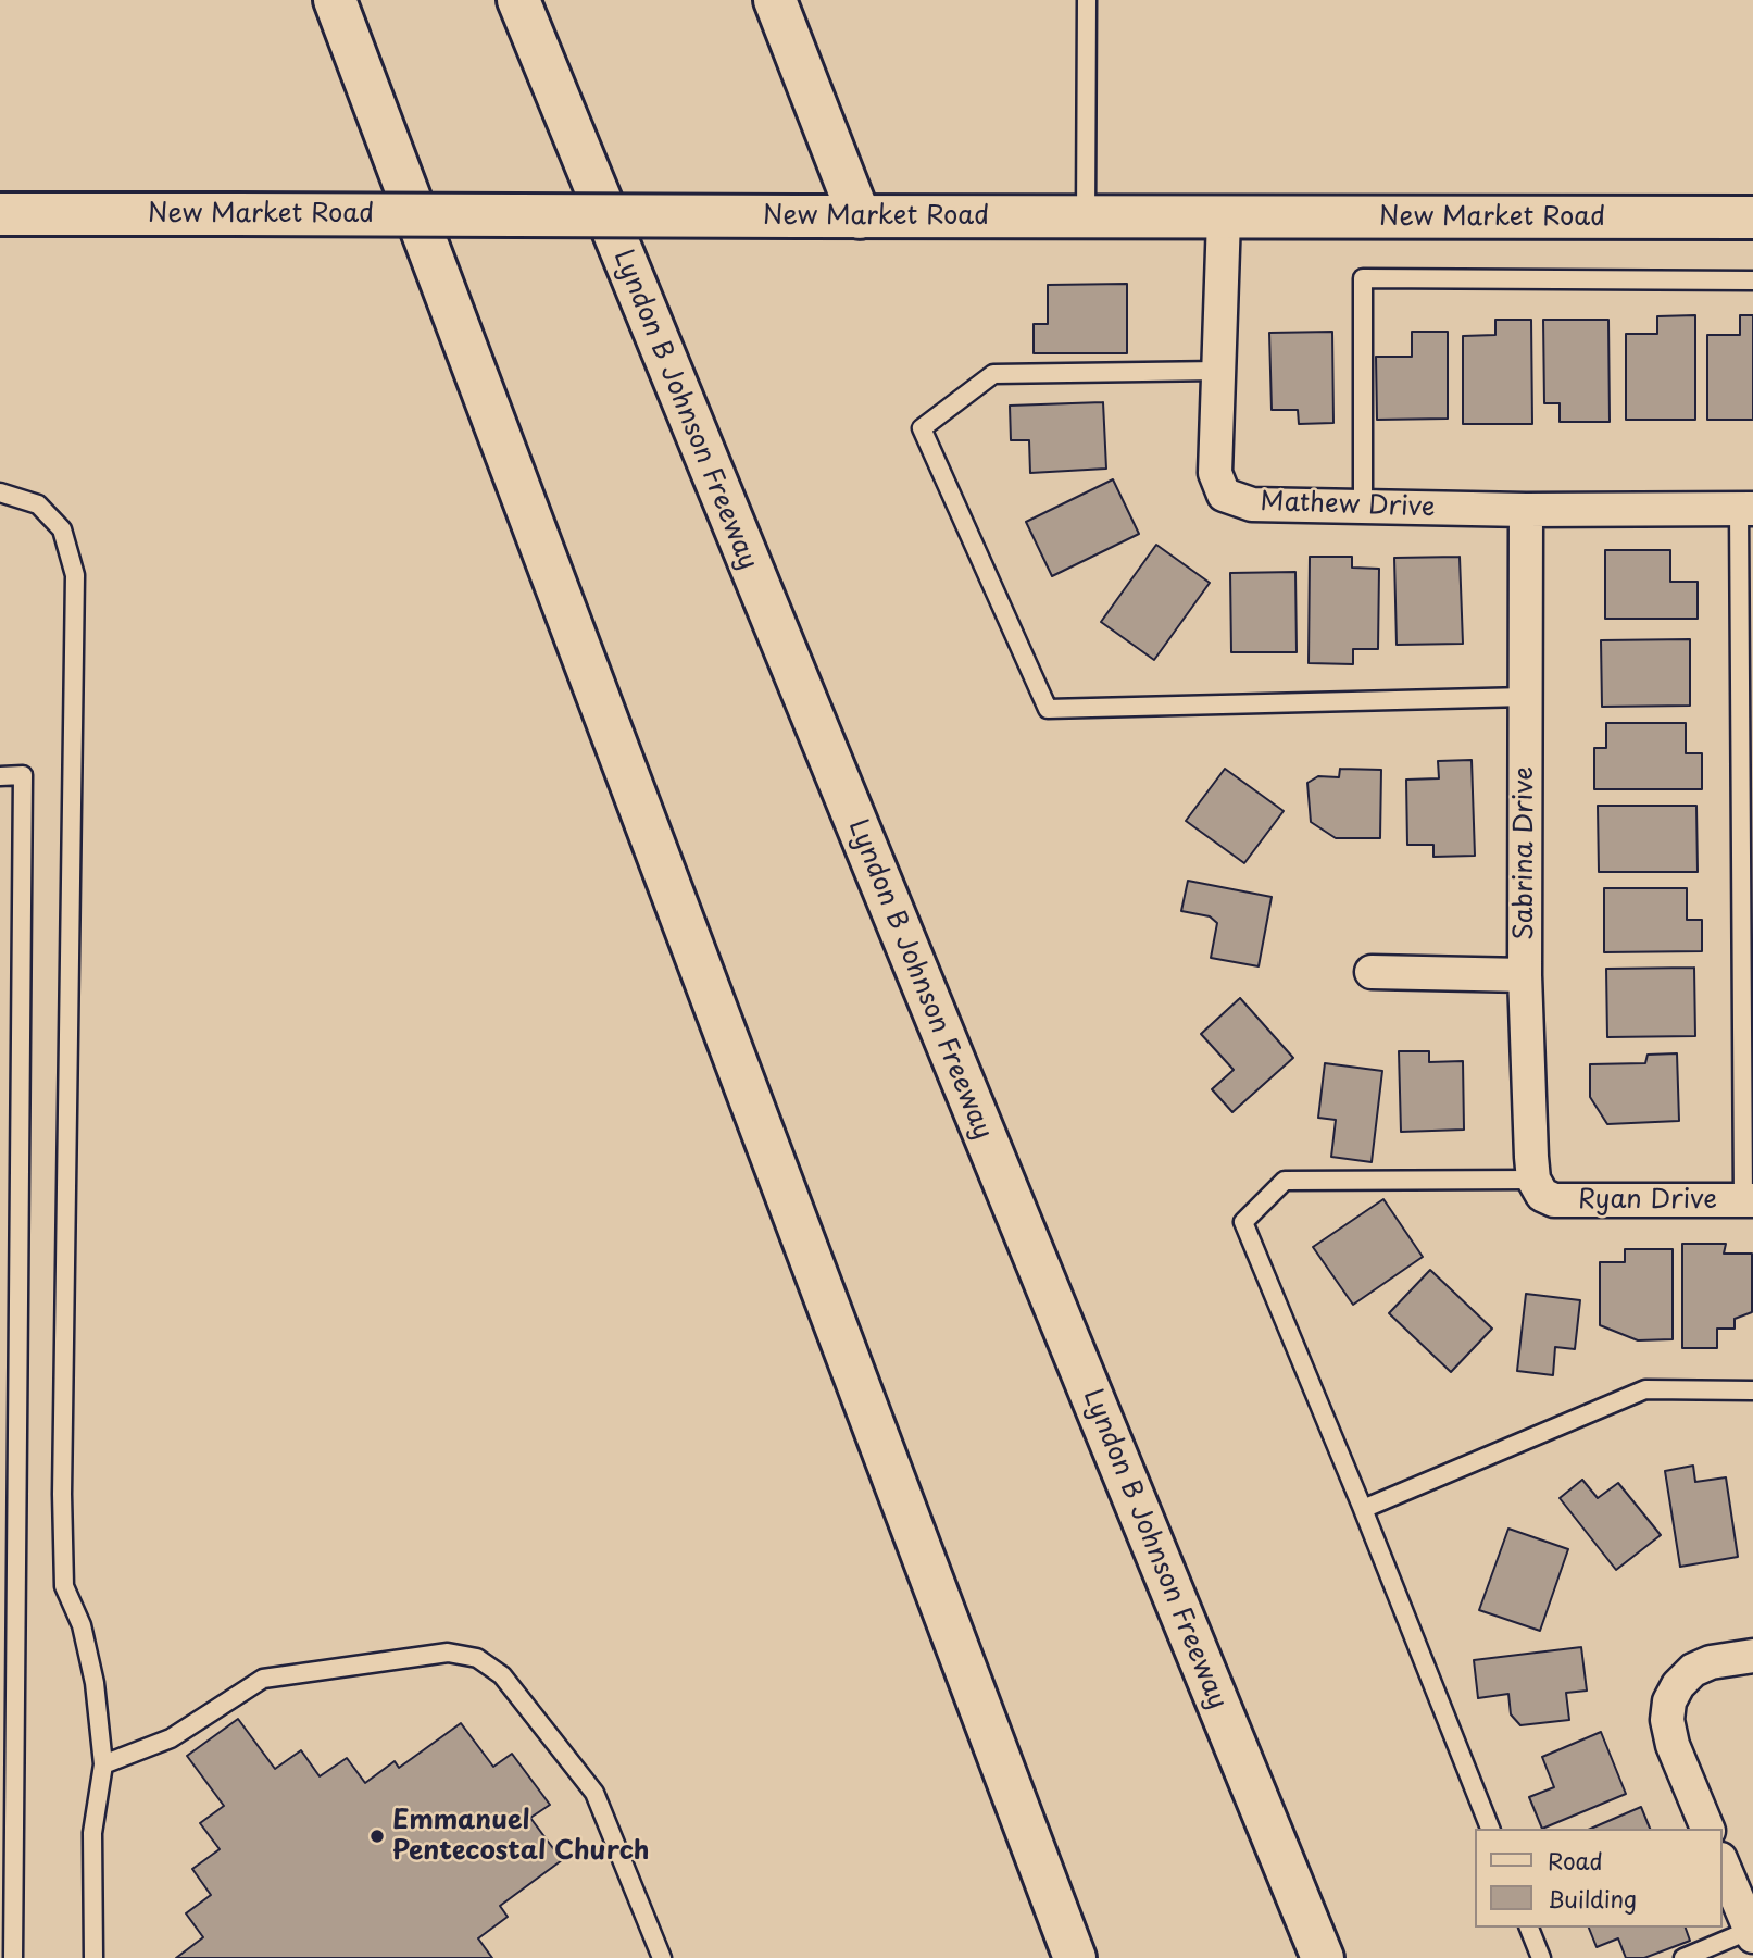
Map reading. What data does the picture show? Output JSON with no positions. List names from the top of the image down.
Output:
{
  "streets": {
    "main road": ["New Market Road", "Lyndon B Johnson Freeway"],
    "street": ["Mathew Drive", "Sabrina Drive", "Ryan Drive"]
  },
  "crossings": [
    ["New Market Road", "Mathew Drive"],
    ["Mathew Drive", "Sabrina Drive"],
    ["Sabrina Drive", "Ryan Drive"]
  ],
  "places": ["Emmanuel Pentecostal Church"],
  "legend": ["Road", "Building"]
}
